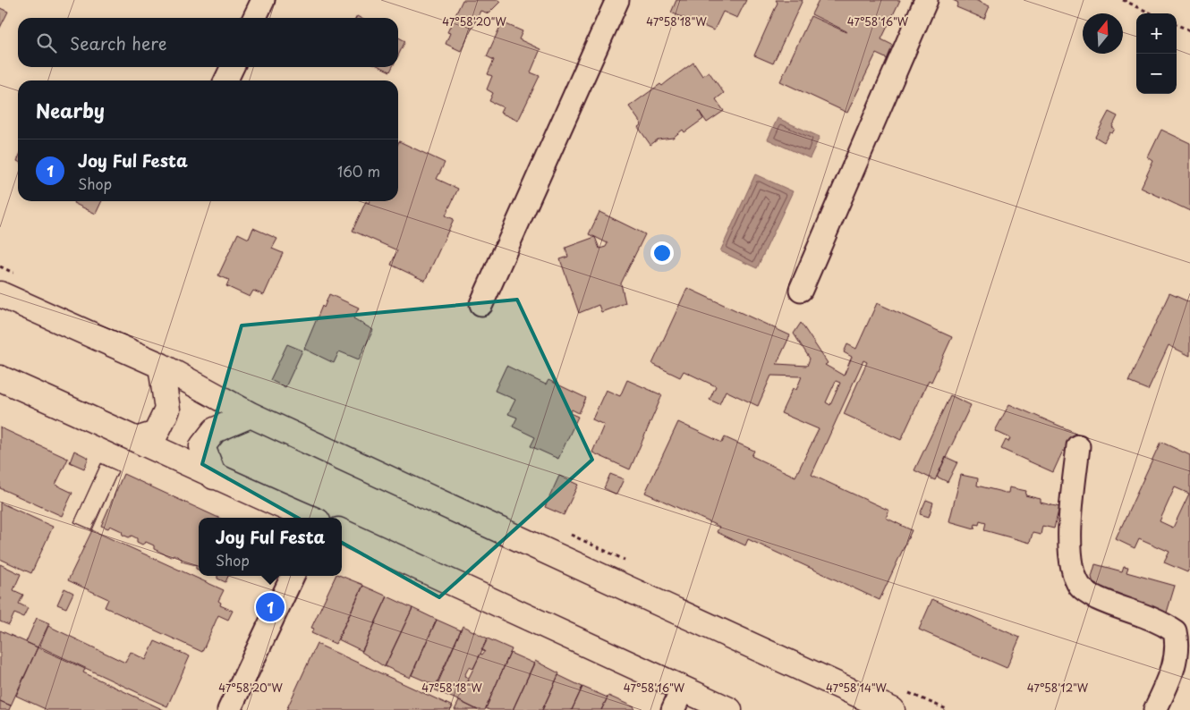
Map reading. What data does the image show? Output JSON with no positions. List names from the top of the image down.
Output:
{
  "north": "top",
  "page": {
    "map_buttons": ["+", "−"],
    "search": "Search here",
    "heading": "Nearby",
    "list": [
      {
        "mark": "1",
        "name": "Joy Ful Festa",
        "note": "Shop",
        "value": "160 m"
      }
    ],
    "popup": ["Joy Ful Festa", "Shop"],
    "pins": "1"
  },
  "coordinates": [
    "47°58'20\"W",
    "47°58'18\"W",
    "47°58'16\"W",
    "47°58'14\"W",
    "47°58'12\"W"
  ]
}
